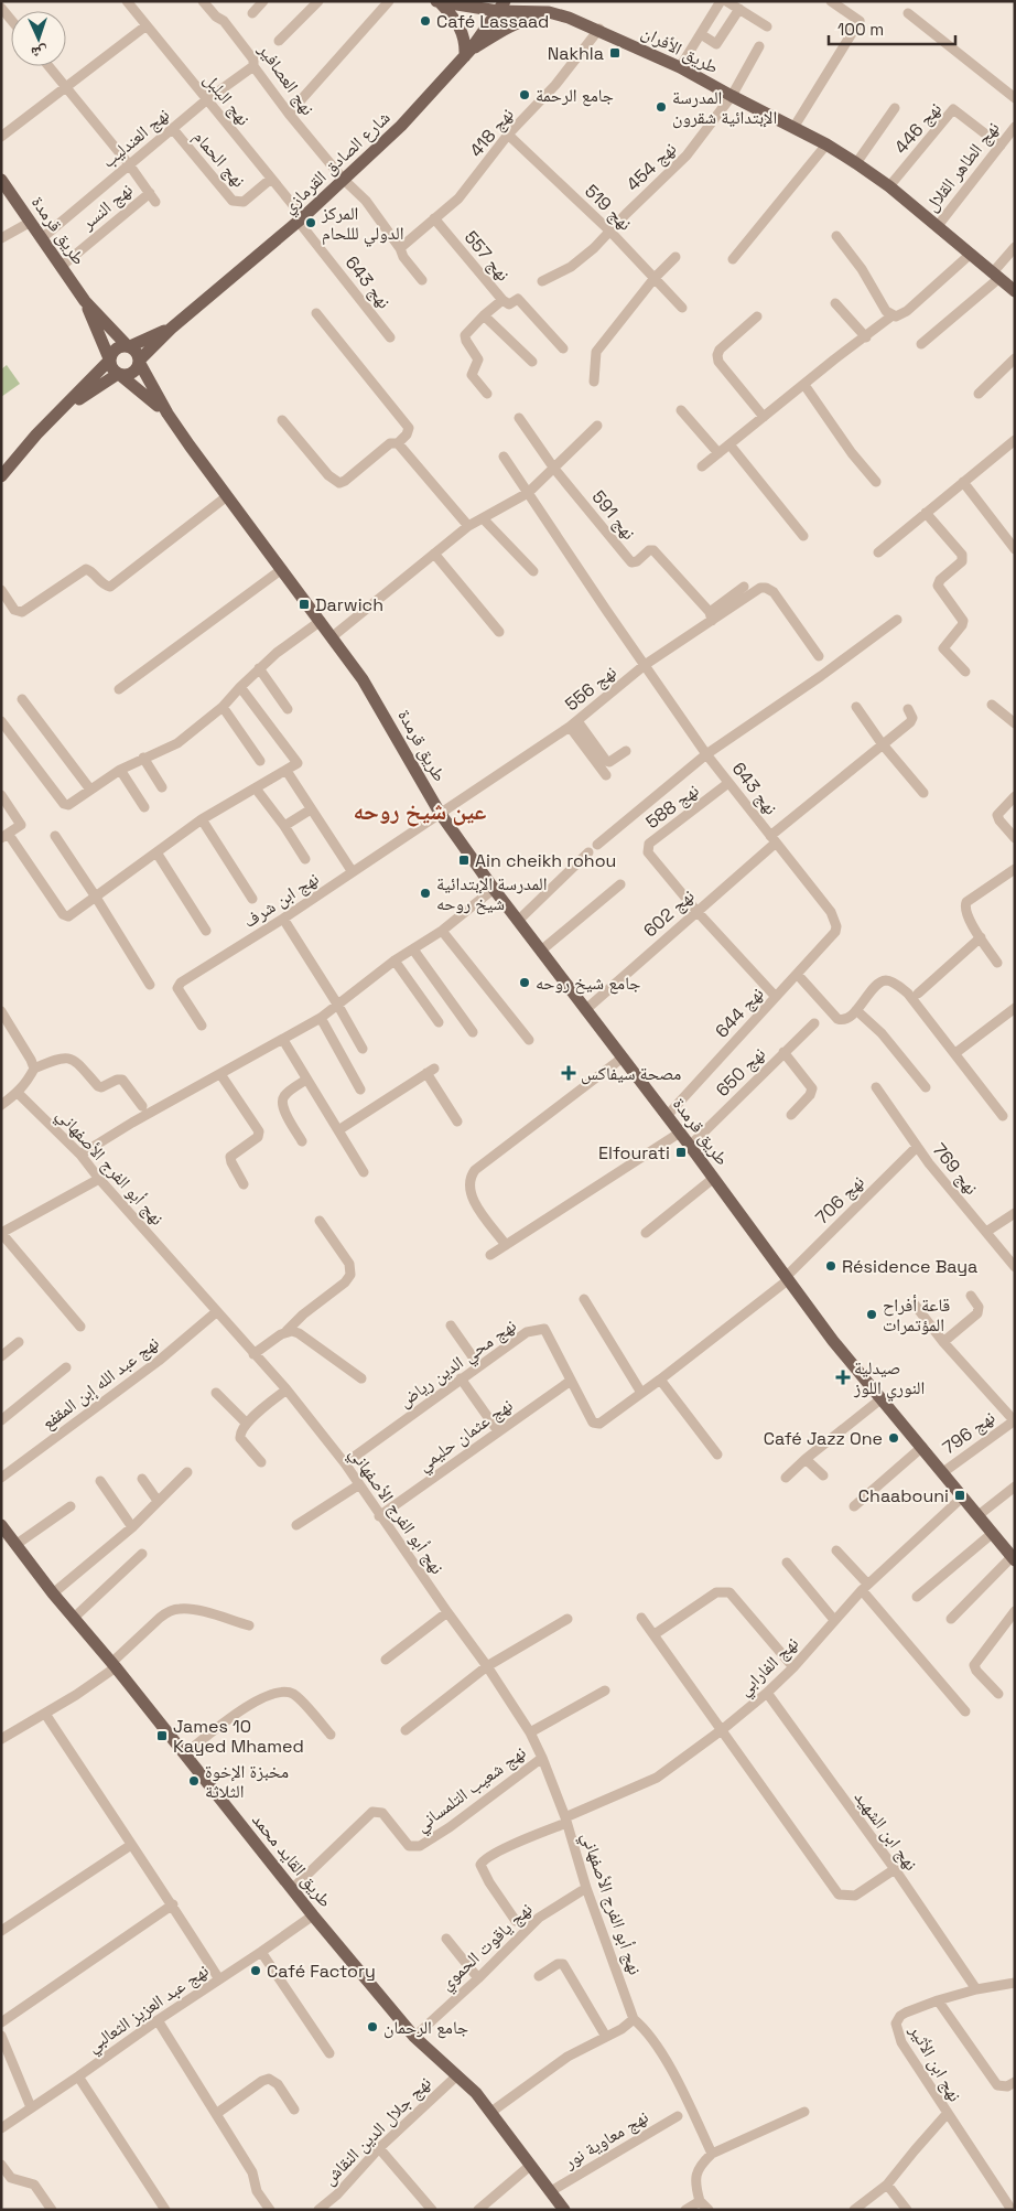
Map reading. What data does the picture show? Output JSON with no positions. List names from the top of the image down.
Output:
{
  "streets": {
    "main road": [
      "طريق الأفران",
      "شارع الصادق القرمازي",
      "طريق قرمدة",
      "طريق القايد محمد"
    ],
    "street": [
      "نهج العصافير",
      "نهج البلبل",
      "نهج 446",
      "نهج 418",
      "نهج العندليب",
      "نهج الحمام",
      "نهج 454",
      "نهج الطاهر القلال",
      "نهج النسر",
      "نهج 519",
      "نهج 557",
      "نهج 643",
      "نهج 591",
      "نهج 556",
      "نهج 588",
      "نهج ابن شرف",
      "نهج 602",
      "نهج 644",
      "نهج 650",
      "نهج أبو الفرج الأصفهاني",
      "نهج 769",
      "نهج 706",
      "نهج محي الدين رياض",
      "نهج عبد الله إبن المقفع",
      "نهج 796",
      "نهج عثمان حليمي",
      "نهج الفارابي",
      "نهج شعيب التلمساني",
      "نهج ابن الشهيد",
      "نهج ياقوت الحموي",
      "نهج عبد العزيز الثعالبي",
      "نهج ابن الأثير",
      "نهج جلال الدين النقاش",
      "نهج معاوية نور"
    ]
  },
  "crossings": [
    ["طريق الأفران", "نهج 446"],
    ["طريق الأفران", "نهج 418"],
    ["طريق الأفران", "شارع الصادق القرمازي"],
    ["طريق الأفران", "نهج 454"],
    ["طريق الأفران", "نهج الطاهر القلال"],
    ["نهج العصافير", "نهج 418"],
    ["نهج العصافير", "نهج العندليب"],
    ["نهج العصافير", "شارع الصادق القرمازي"],
    ["نهج البلبل", "نهج العندليب"],
    ["نهج البلبل", "نهج الحمام"],
    ["نهج البلبل", "شارع الصادق القرمازي"],
    ["نهج البلبل", "نهج 643"],
    ["نهج 446", "نهج الطاهر القلال"],
    ["نهج 418", "نهج 519"],
    ["نهج 418", "نهج 557"],
    ["نهج العندليب", "نهج الحمام"],
    ["نهج العندليب", "نهج النسر"],
    ["نهج العندليب", "طريق قرمدة"],
    ["شارع الصادق القرمازي", "طريق قرمدة"],
    ["شارع الصادق القرمازي", "نهج 643"],
    ["نهج 454", "نهج 519"],
    ["نهج النسر", "طريق قرمدة"],
    ["طريق قرمدة", "نهج 556"],
    ["طريق قرمدة", "نهج ابن شرف"],
    ["طريق قرمدة", "نهج 602"],
    ["طريق قرمدة", "نهج 644"],
    ["طريق قرمدة", "نهج 650"],
    ["طريق قرمدة", "نهج 706"],
    ["طريق قرمدة", "نهج 796"],
    ["طريق قرمدة", "نهج الفارابي"],
    ["نهج 643", "نهج 556"],
    ["نهج 643", "نهج 588"],
    ["نهج 643", "نهج 602"],
    ["نهج 643", "نهج 644"],
    ["نهج 591", "نهج 556"],
    ["نهج 556", "نهج ابن شرف"],
    ["نهج 588", "نهج 602"],
    ["نهج أبو الفرج الأصفهاني", "نهج محي الدين رياض"],
    ["نهج أبو الفرج الأصفهاني", "نهج عبد الله إبن المقفع"],
    ["نهج أبو الفرج الأصفهاني", "نهج عثمان حليمي"],
    ["نهج أبو الفرج الأصفهاني", "نهج الفارابي"],
    ["نهج أبو الفرج الأصفهاني", "نهج شعيب التلمساني"],
    ["نهج أبو الفرج الأصفهاني", "نهج ياقوت الحموي"],
    ["نهج 769", "نهج 706"],
    ["نهج 706", "نهج محي الدين رياض"],
    ["نهج 706", "نهج عثمان حليمي"],
    ["نهج محي الدين رياض", "نهج عثمان حليمي"],
    ["نهج الفارابي", "نهج ابن الشهيد"],
    ["نهج شعيب التلمساني", "طريق القايد محمد"],
    ["نهج ابن الشهيد", "نهج ابن الأثير"],
    ["طريق القايد محمد", "نهج ياقوت الحموي"],
    ["طريق القايد محمد", "نهج عبد العزيز الثعالبي"],
    ["طريق القايد محمد", "نهج جلال الدين النقاش"],
    ["طريق القايد محمد", "نهج معاوية نور"]
  ],
  "districts": ["عين شيخ روحه"],
  "places": {
    "other": [
      "Café Lassaad",
      "جامع الرحمة",
      "المدرسة الإبتدائية شقرون",
      "المركز الدولي لللحام",
      "المدرسة الإبتدائية شيخ روحه",
      "جامع شيخ روحه",
      "Résidence Baya",
      "قاعة أفراح المؤتمرات",
      "Café Jazz One",
      "مخبزة الإخوة الثلاثة",
      "Café Factory",
      "جامع الرحمان"
    ],
    "transit": [
      "Nakhla",
      "Darwich",
      "Ain cheikh rohou",
      "Elfourati",
      "Chaabouni",
      "James 10 Kayed Mhamed"
    ],
    "health": ["مصحة سيفاكس", "صيدلية النوري اللوز"]
  },
  "scale_bar": "100 m",
  "north": "bottom"
}
